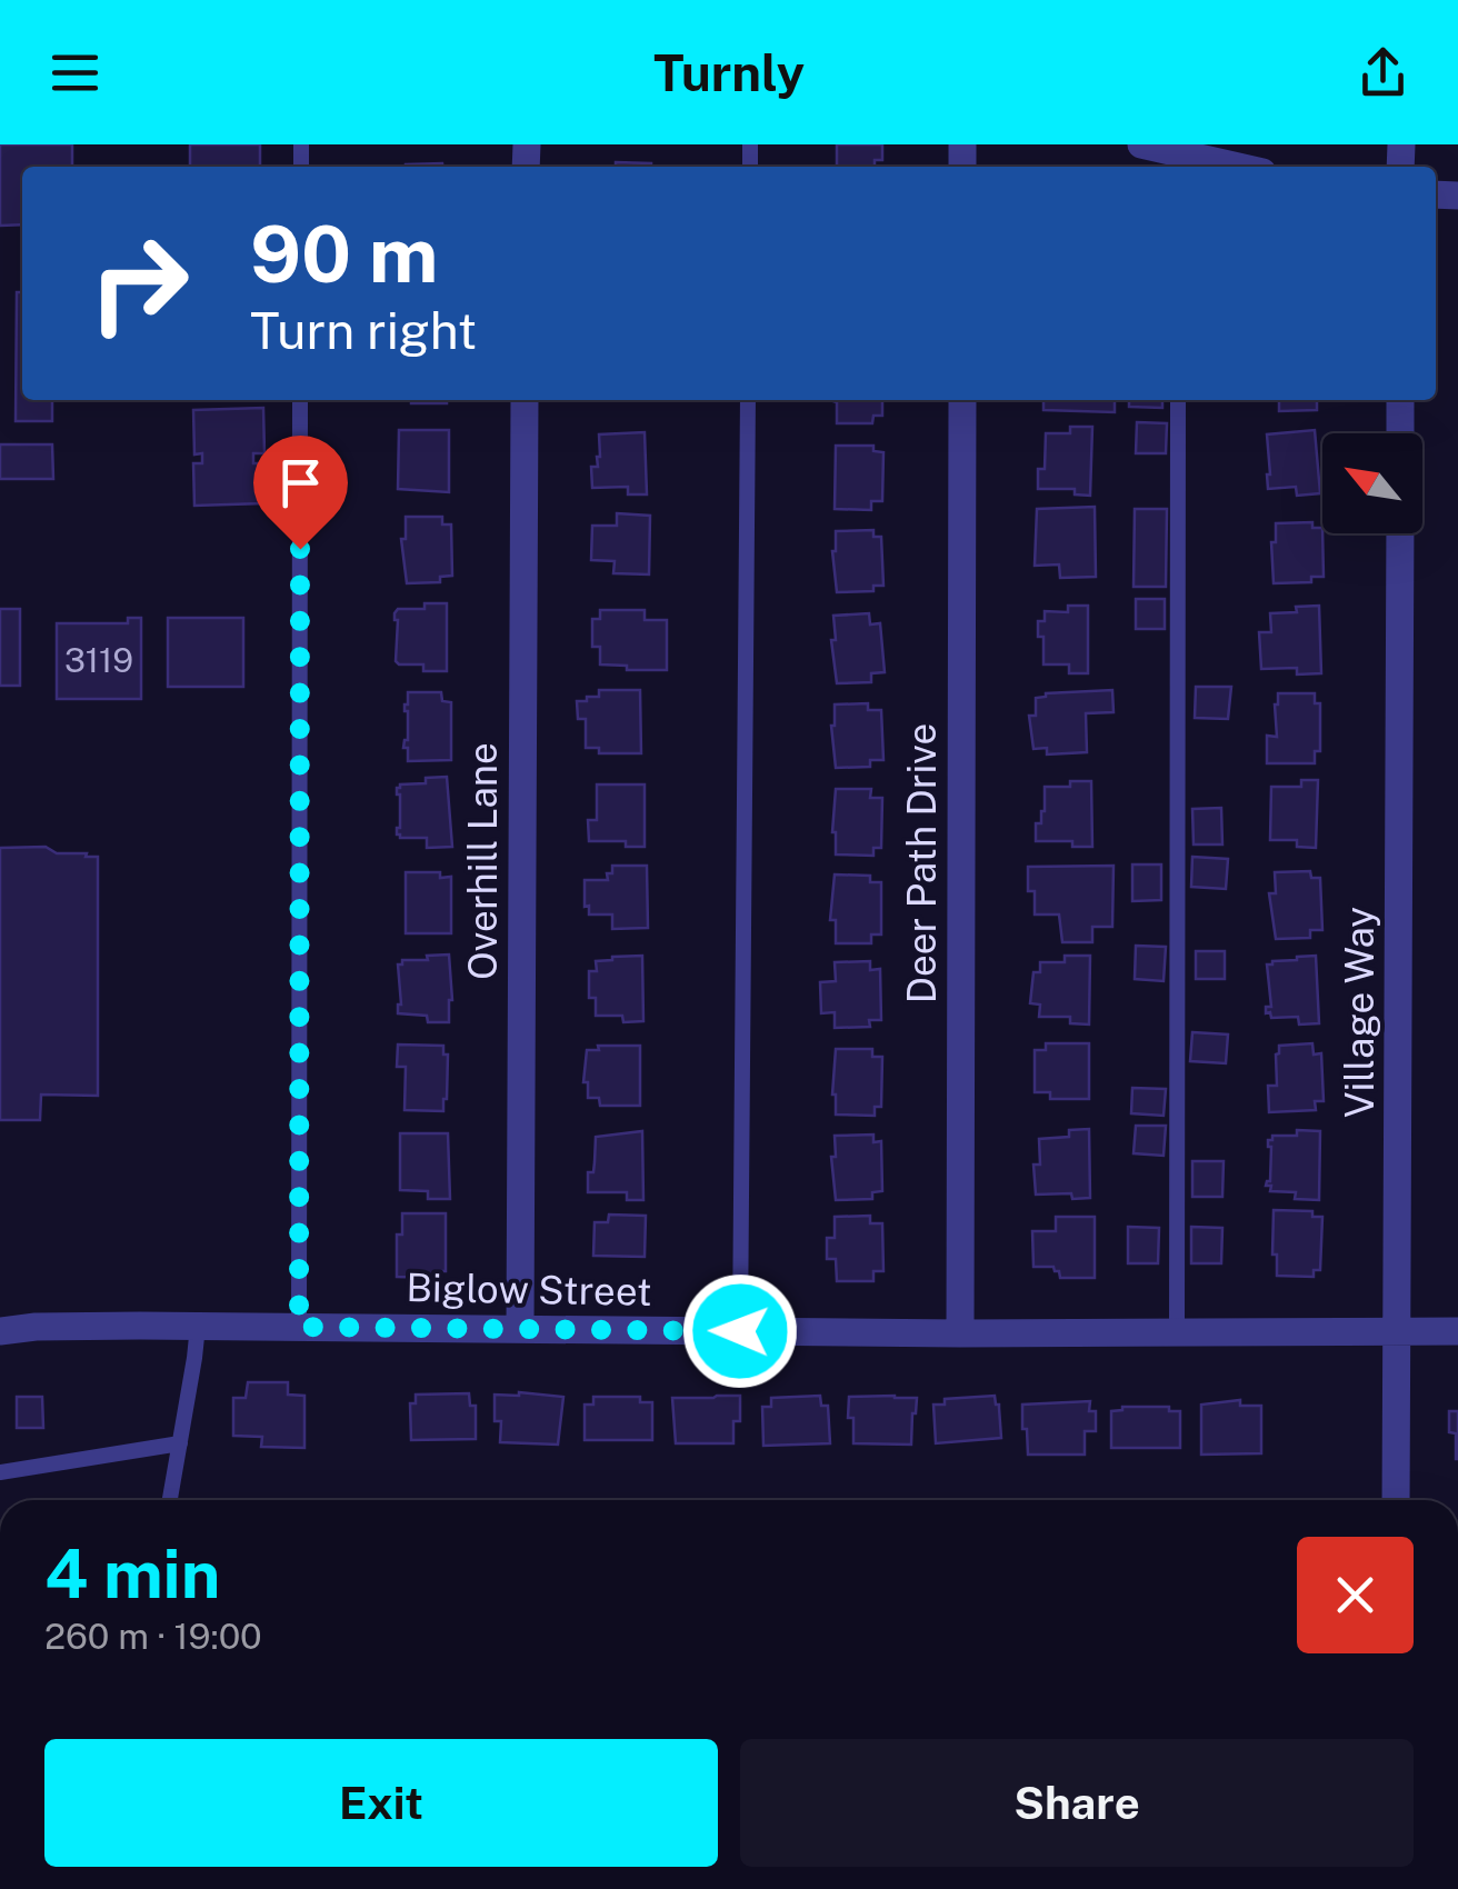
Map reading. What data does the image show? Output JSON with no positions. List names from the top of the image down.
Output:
{
  "streets": {
    "street": [
      "Overhill Lane",
      "Deer Path Drive",
      "Village Way",
      "Biglow Street"
    ]
  },
  "crossings": [
    ["Overhill Lane", "Biglow Street"],
    ["Deer Path Drive", "Biglow Street"],
    ["Village Way", "Biglow Street"]
  ],
  "house_numbers": ["3119"],
  "north": "top left",
  "page": {
    "header": "Turnly",
    "turn": ["90 m", "Turn right"],
    "heading": ["4 min", "260 m · 19:00"],
    "buttons": ["Exit", "Share"]
  }
}
